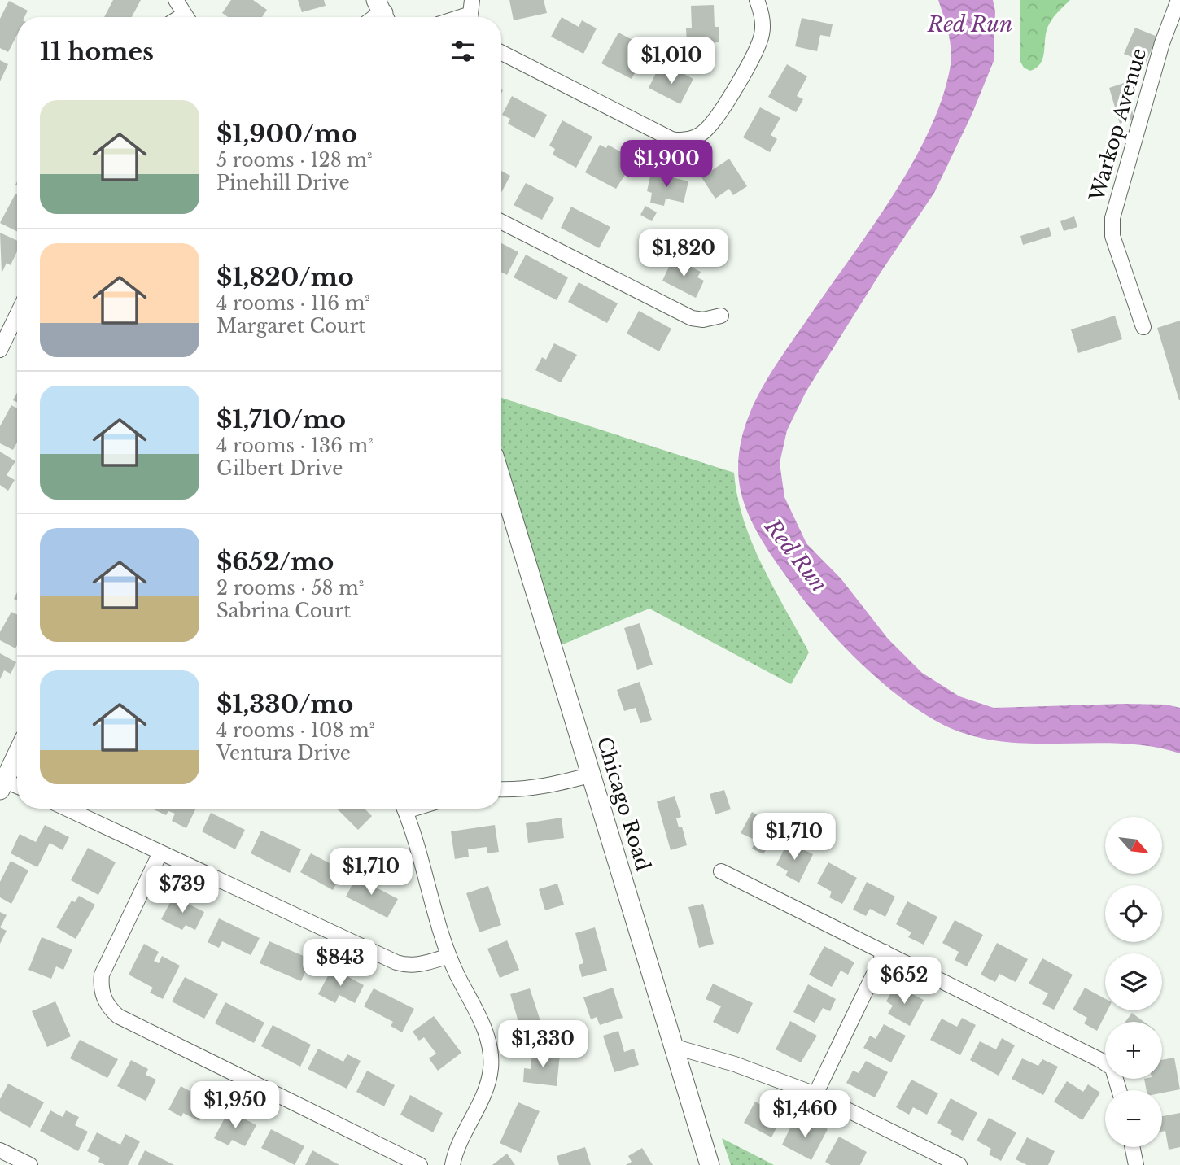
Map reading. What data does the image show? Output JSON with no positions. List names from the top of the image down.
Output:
{
  "streets": {
    "street": ["Warkop Avenue", "Chicago Road"]
  },
  "water": ["Red Run"],
  "north": "bottom right",
  "page": {
    "heading": "11 homes",
    "price": [
      "$1,010",
      "$1,900",
      "$1,820",
      "$1,710",
      "$1,710",
      "$739",
      "$843",
      "$652",
      "$1,330",
      "$1,950",
      "$1,460"
    ],
    "list": [
      {
        "name": "$1,900/mo",
        "note": "5 rooms · 128 m² · Pinehill Drive"
      },
      {
        "name": "$1,820/mo",
        "note": "4 rooms · 116 m² · Margaret Court"
      },
      {
        "name": "$1,710/mo",
        "note": "4 rooms · 136 m² · Gilbert Drive"
      },
      {
        "name": "$652/mo",
        "note": "2 rooms · 58 m² · Sabrina Court"
      },
      {
        "name": "$1,330/mo",
        "note": "4 rooms · 108 m² · Ventura Drive"
      }
    ],
    "map_buttons": ["+", "−"]
  }
}
